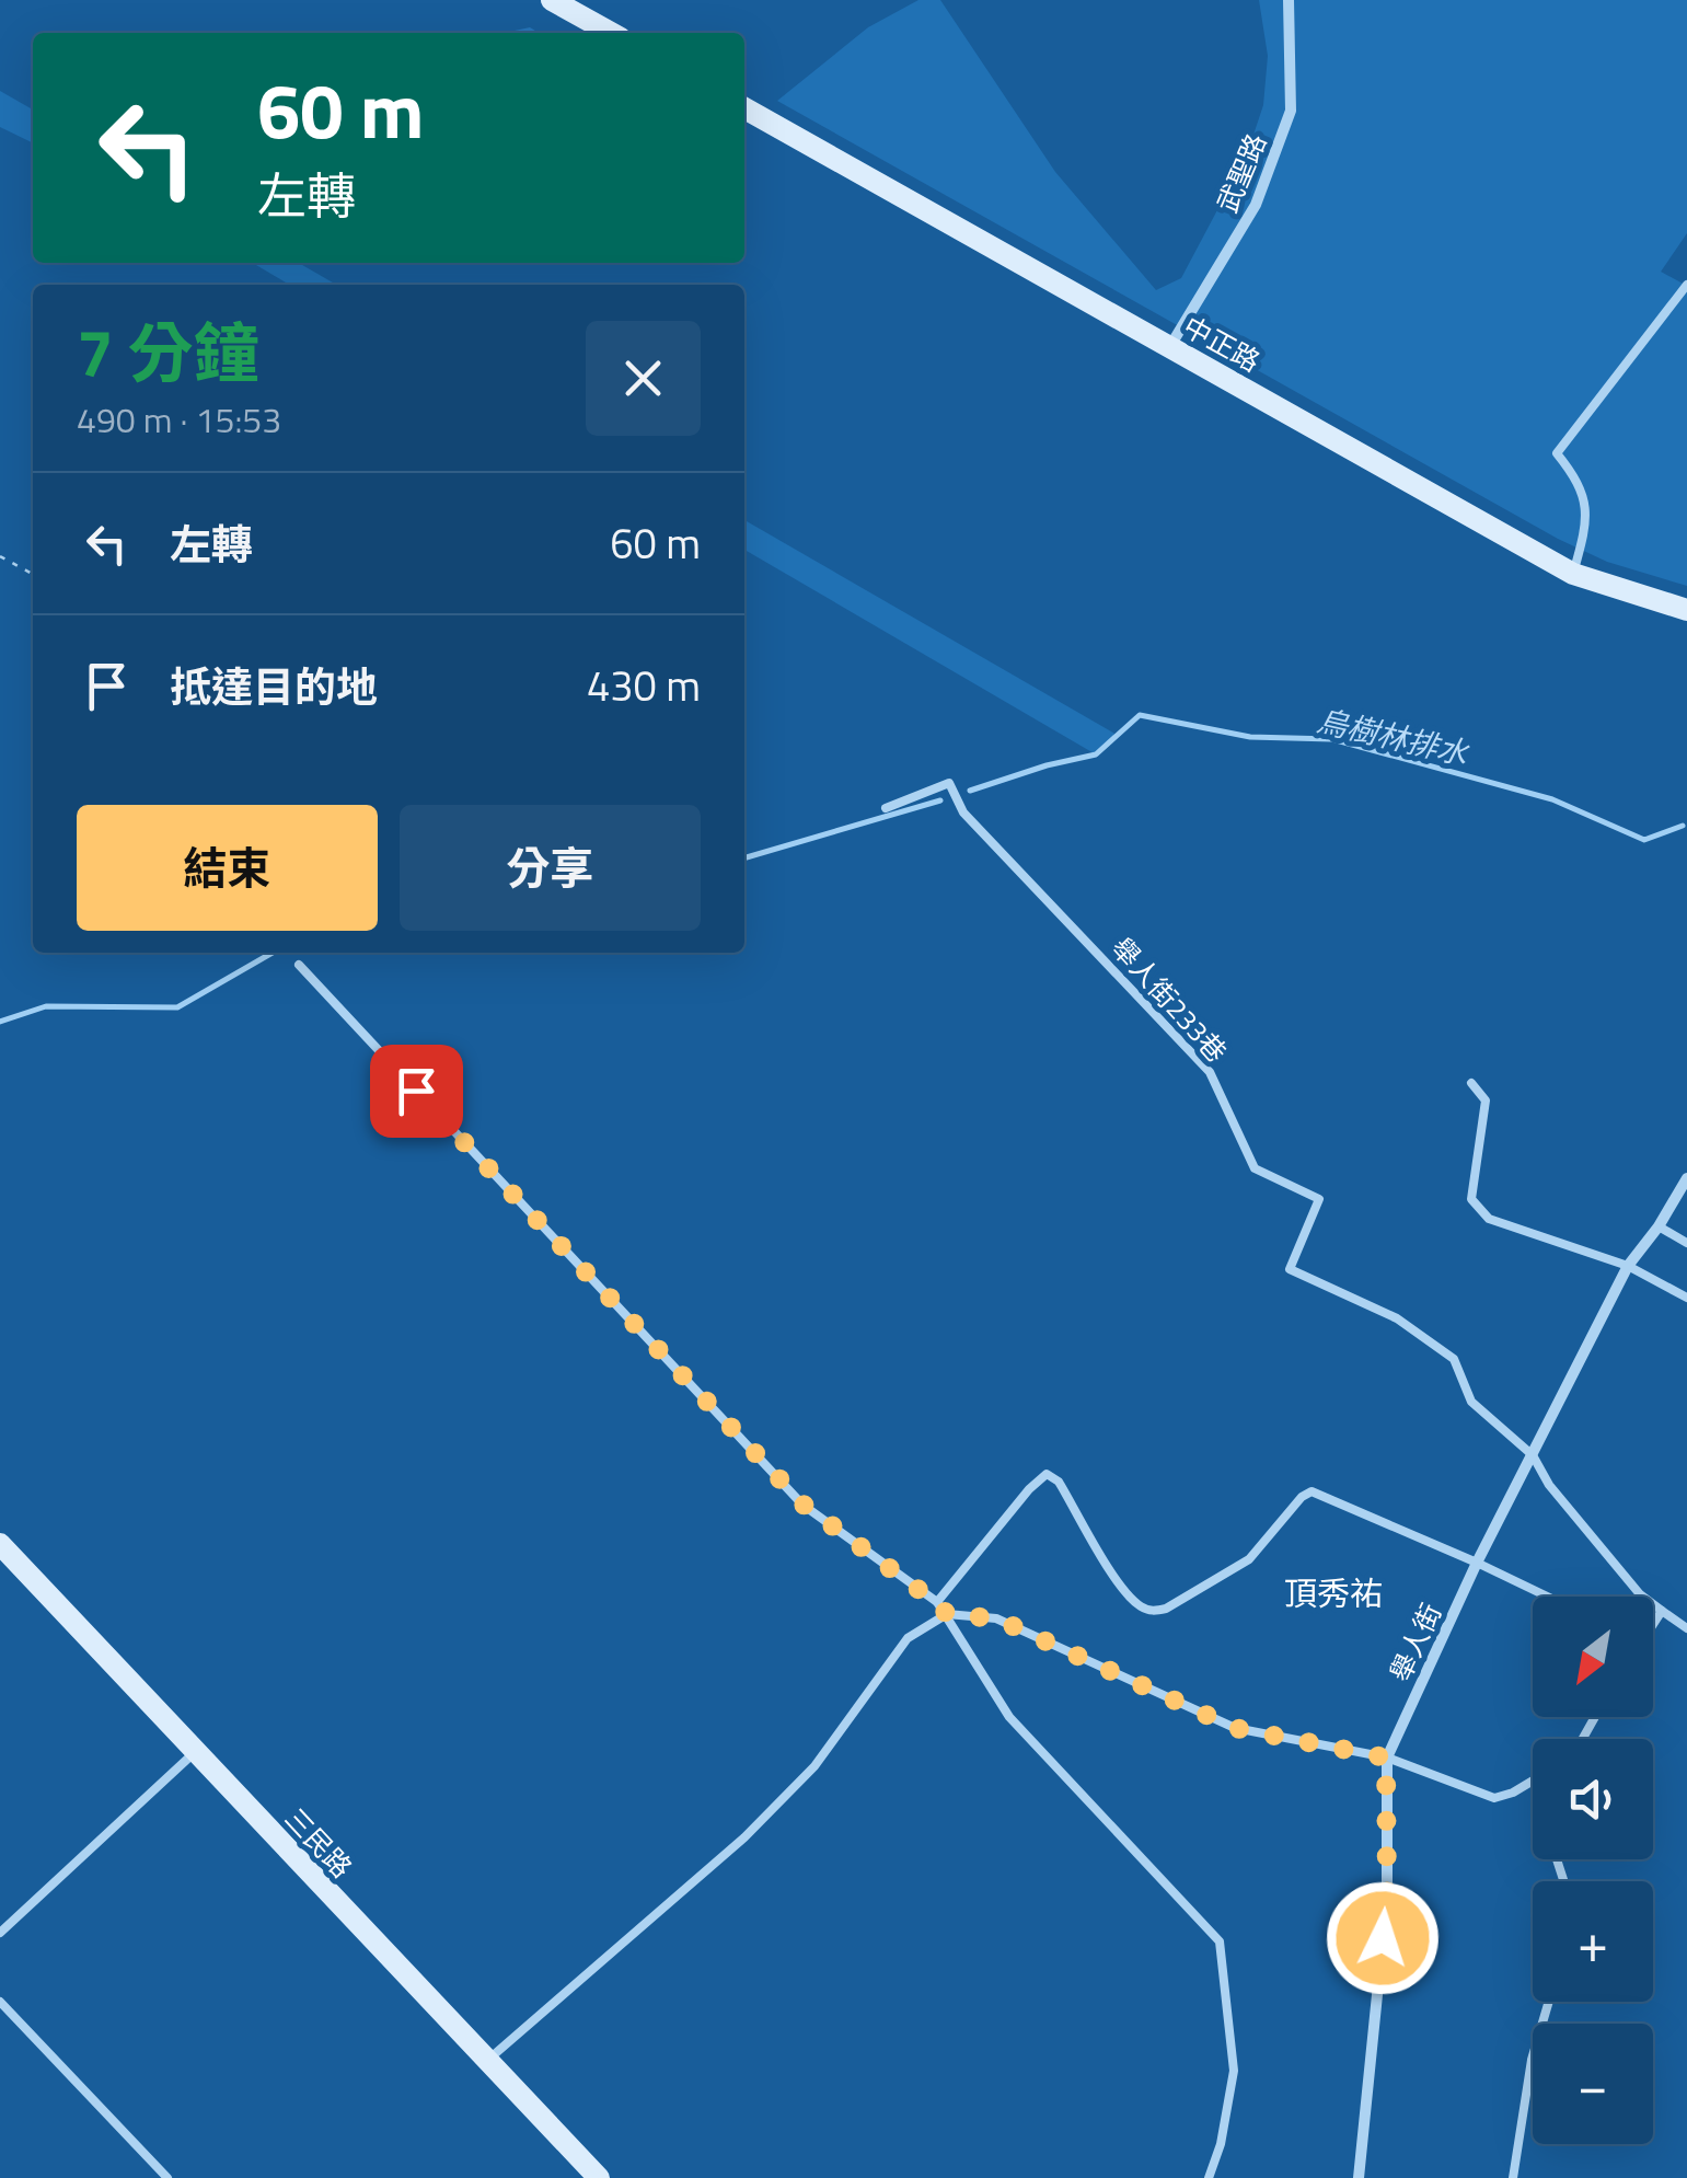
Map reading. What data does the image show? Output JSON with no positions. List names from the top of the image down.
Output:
{
  "streets": {
    "main road": ["中正路", "三民路"],
    "street": ["武聖路", "舉人街"],
    "lane": ["舉人街233巷"]
  },
  "crossings": [
    ["武聖路", "中正路"],
    ["舉人街233巷", "舉人街"]
  ],
  "districts": ["頂秀祐"],
  "water": ["烏樹林排水"],
  "north": "bottom left",
  "page": {
    "turn": ["60 m", "左轉"],
    "heading": ["7 分鐘", "490 m · 15:53"],
    "list": [
      {
        "name": "左轉",
        "value": "60 m"
      },
      {
        "name": "抵達目的地",
        "value": "430 m"
      }
    ],
    "buttons": ["結束", "分享"],
    "map_buttons": ["+", "−"]
  }
}
